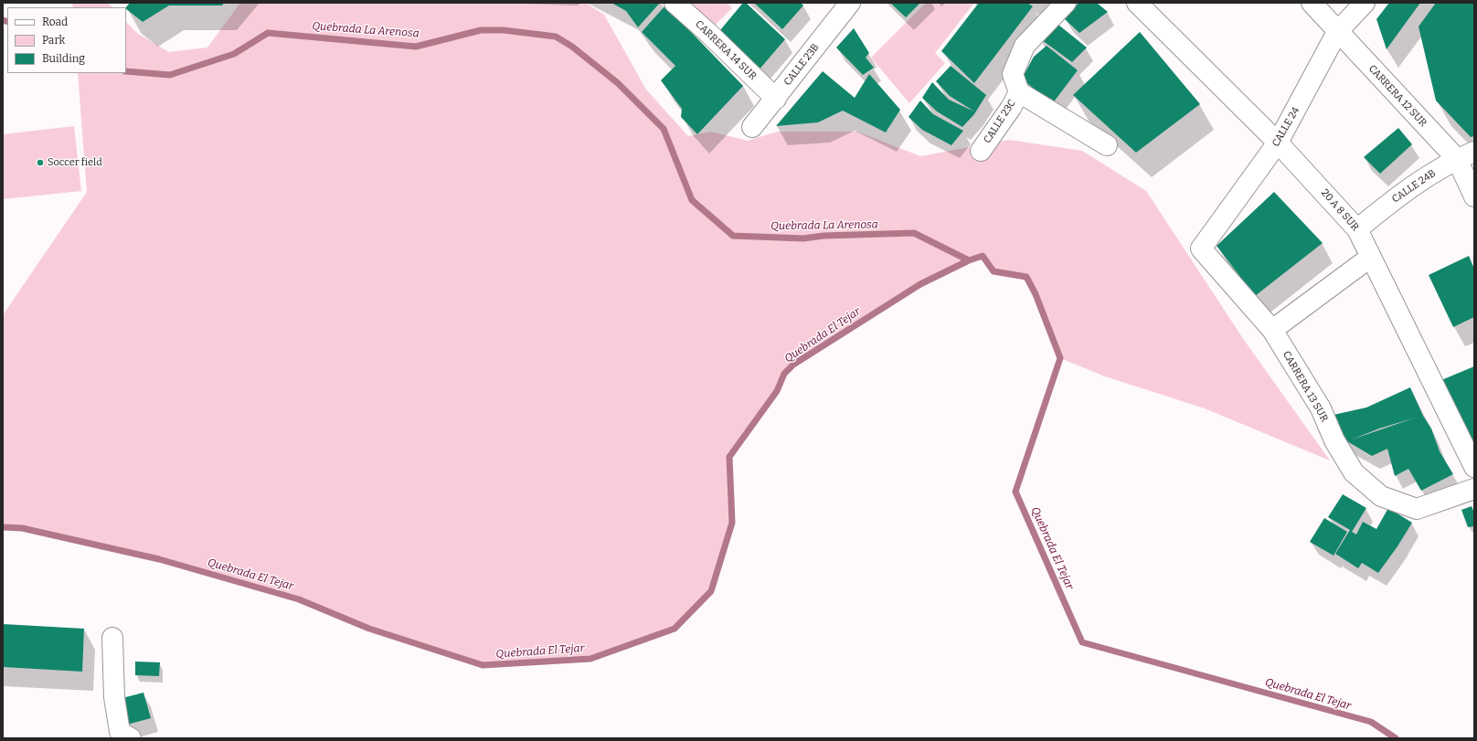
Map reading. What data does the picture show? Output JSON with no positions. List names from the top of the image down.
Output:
{
  "streets": {
    "street": [
      "CARRERA 14 SUR",
      "CALLE 23B",
      "CARRERA 12 SUR",
      "CALLE 23C",
      "CALLE 24",
      "CALLE 24B",
      "20 A 8 SUR",
      "CARRERA 13 SUR"
    ]
  },
  "crossings": [
    ["CARRERA 14 SUR", "CALLE 23B"],
    ["CARRERA 12 SUR", "CALLE 24"],
    ["CARRERA 12 SUR", "CALLE 24B"],
    ["CALLE 24", "20 A 8 SUR"],
    ["CALLE 24", "CARRERA 13 SUR"],
    ["CALLE 24B", "20 A 8 SUR"]
  ],
  "water": ["Quebrada La Arenosa", "Quebrada El Tejar"],
  "places": ["Soccer field"],
  "legend": ["Road", "Park", "Building"]
}
